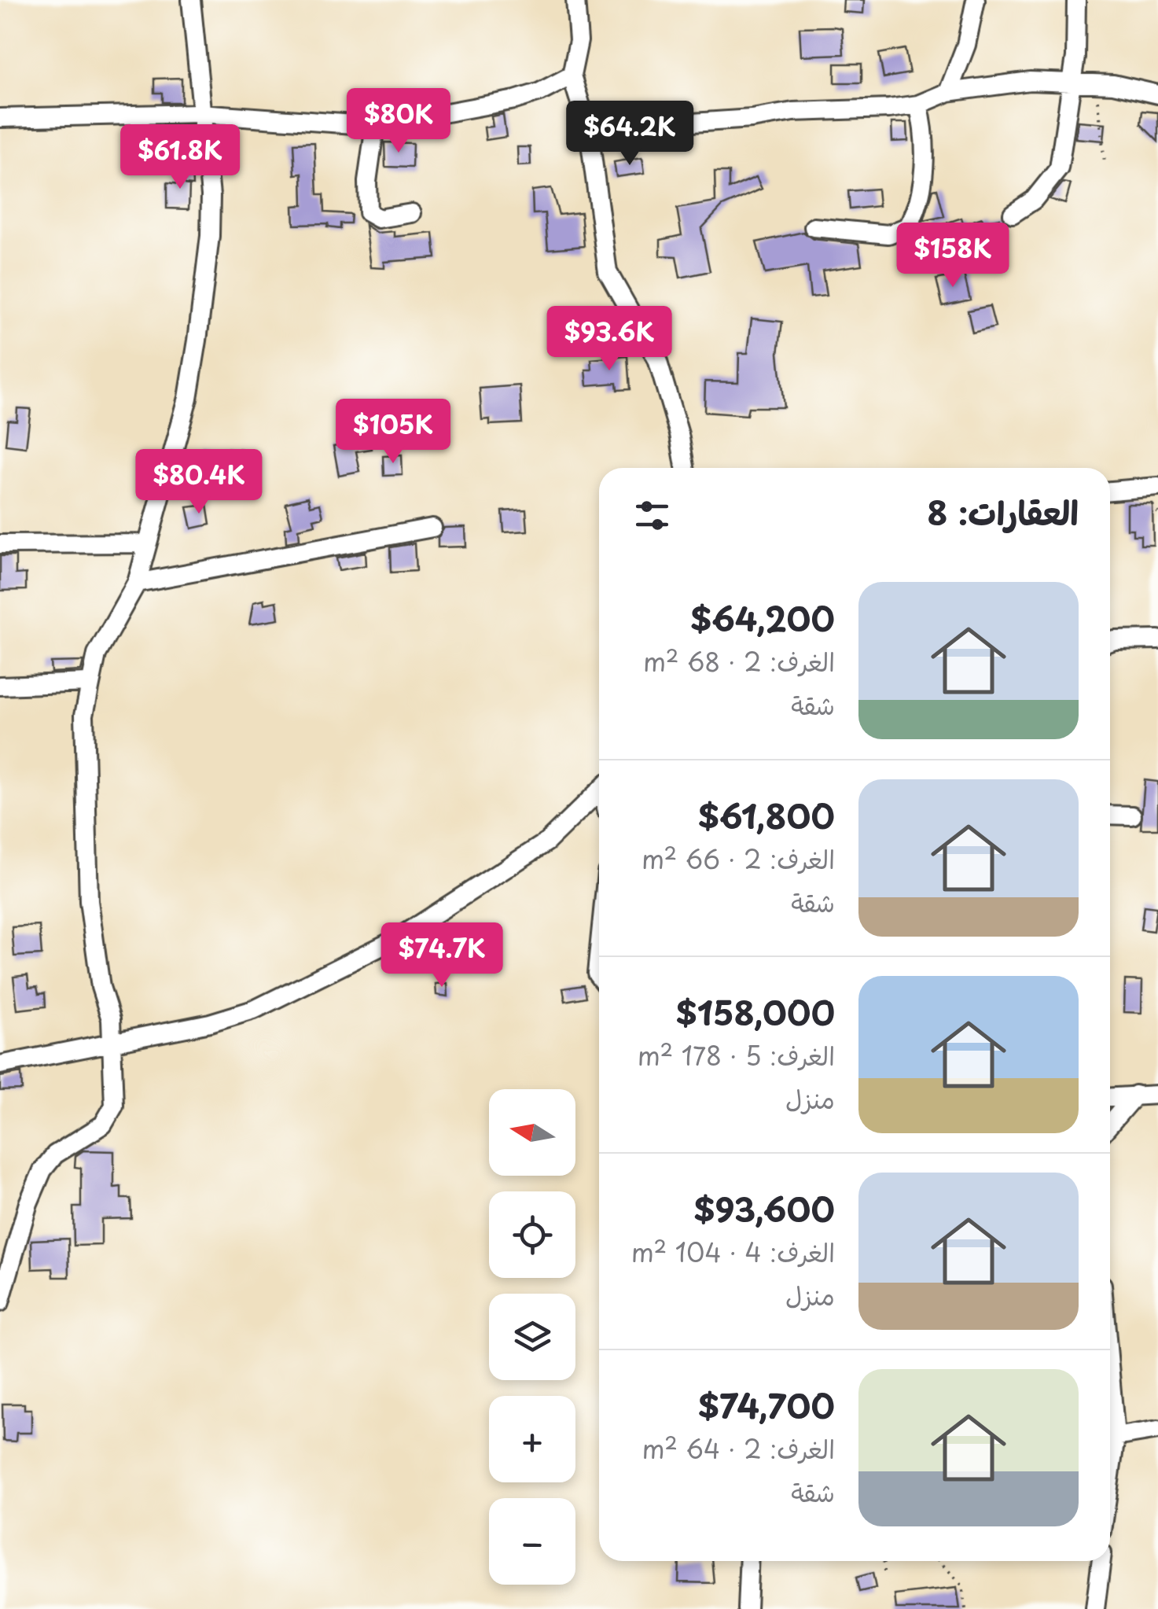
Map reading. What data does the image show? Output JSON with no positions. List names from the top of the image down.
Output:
{
  "north": "left",
  "page": {
    "price": [
      "$80K",
      "$64.2K",
      "$61.8K",
      "$158K",
      "$93.6K",
      "$105K",
      "$80.4K",
      "$74.7K"
    ],
    "heading": "العقارات: 8",
    "list": [
      {
        "name": "$64,200",
        "note": "الغرف: 2 · 68 m² · شقة"
      },
      {
        "name": "$61,800",
        "note": "الغرف: 2 · 66 m² · شقة"
      },
      {
        "name": "$158,000",
        "note": "الغرف: 5 · 178 m² · منزل"
      },
      {
        "name": "$93,600",
        "note": "الغرف: 4 · 104 m² · منزل"
      },
      {
        "name": "$74,700",
        "note": "الغرف: 2 · 64 m² · شقة"
      }
    ],
    "map_buttons": ["+", "−"]
  }
}
